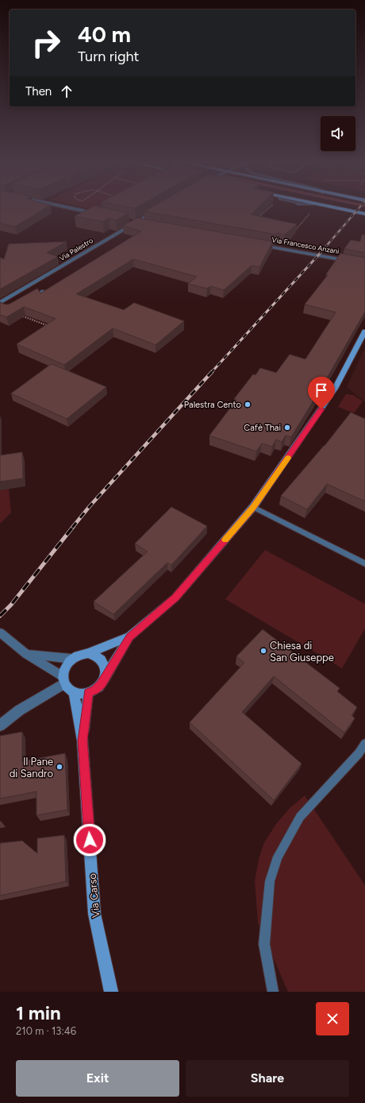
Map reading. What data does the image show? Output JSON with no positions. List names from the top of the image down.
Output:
{
  "streets": {
    "street": ["Via Francesco Anzani", "Via Palestro", "Via Carso"]
  },
  "places": [
    "Palestra Cento",
    "Cafè Thai",
    "Chiesa di San Giuseppe",
    "Il Pane di Sandro"
  ],
  "page": {
    "turn": ["40 m", "Turn right"],
    "then": "Then",
    "heading": ["1 min", "210 m · 13:46"],
    "buttons": ["Exit", "Share"]
  }
}
